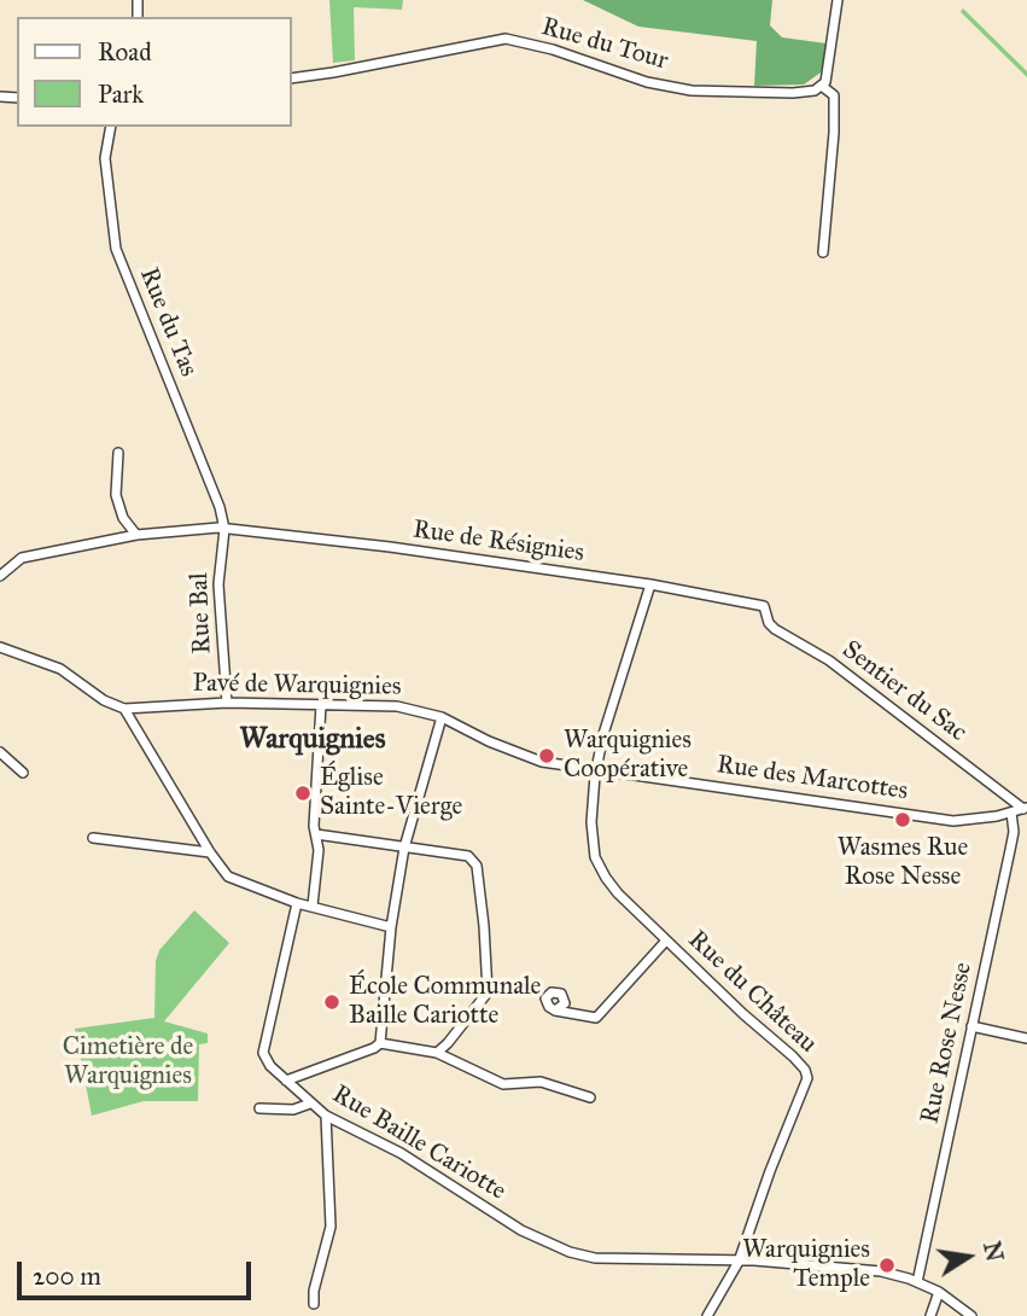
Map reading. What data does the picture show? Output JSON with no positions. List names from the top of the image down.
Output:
{
  "streets": {
    "street": [
      "Rue du Tour",
      "Rue du Tas",
      "Rue de Résignies",
      "Rue Bal",
      "Pavé de Warquignies",
      "Sentier du Sac",
      "Rue des Marcottes",
      "Rue du Château",
      "Rue Rose Nesse",
      "Rue Baille Cariotte"
    ]
  },
  "crossings": [
    ["Rue du Tas", "Rue de Résignies"],
    ["Rue du Tas", "Rue Bal"],
    ["Rue de Résignies", "Rue Bal"],
    ["Rue de Résignies", "Sentier du Sac"],
    ["Rue Bal", "Pavé de Warquignies"],
    ["Pavé de Warquignies", "Rue des Marcottes"],
    ["Pavé de Warquignies", "Rue du Château"],
    ["Sentier du Sac", "Rue des Marcottes"],
    ["Rue des Marcottes", "Rue du Château"],
    ["Rue des Marcottes", "Rue Rose Nesse"],
    ["Rue du Château", "Rue Baille Cariotte"],
    ["Rue Rose Nesse", "Rue Baille Cariotte"]
  ],
  "districts": ["Warquignies"],
  "parks": ["Cimetière de Warquignies"],
  "places": [
    "Warquignies Coopérative",
    "Église Sainte-Vierge",
    "Wasmes Rue Rose Nesse",
    "École Communale Baille Cariotte",
    "Warquignies Temple"
  ],
  "legend": ["Road", "Park"],
  "scale_bar": "200 m",
  "north": "right"
}
